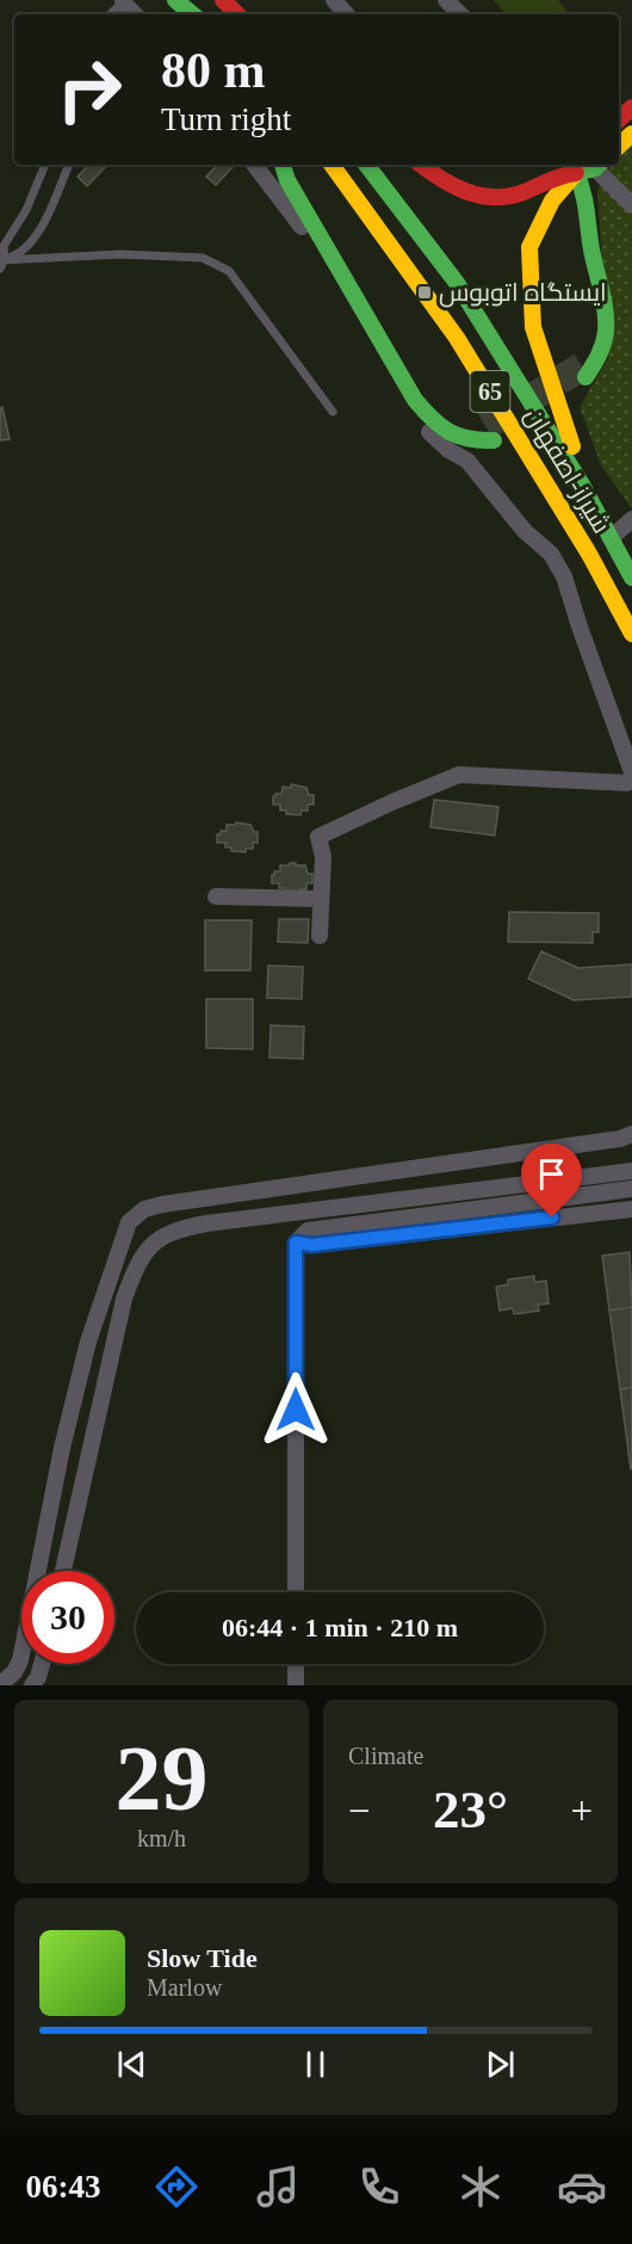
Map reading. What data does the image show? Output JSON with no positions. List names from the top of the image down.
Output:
{
  "streets": {
    "main road": ["65", "شیراز-اصفهان"]
  },
  "places": {
    "transit": ["ایستگاه اتوبوس"]
  },
  "page": {
    "turn": ["80 m", "Turn right"],
    "limit": "30",
    "trip": "06:44 · 1 min · 210 m",
    "tile": [
      ["29", "km/h"],
      "Climate"
    ],
    "heat": ["−", "23°", "+"],
    "song": ["Slow Tide", "Marlow"],
    "tabs": "06:43"
  }
}
